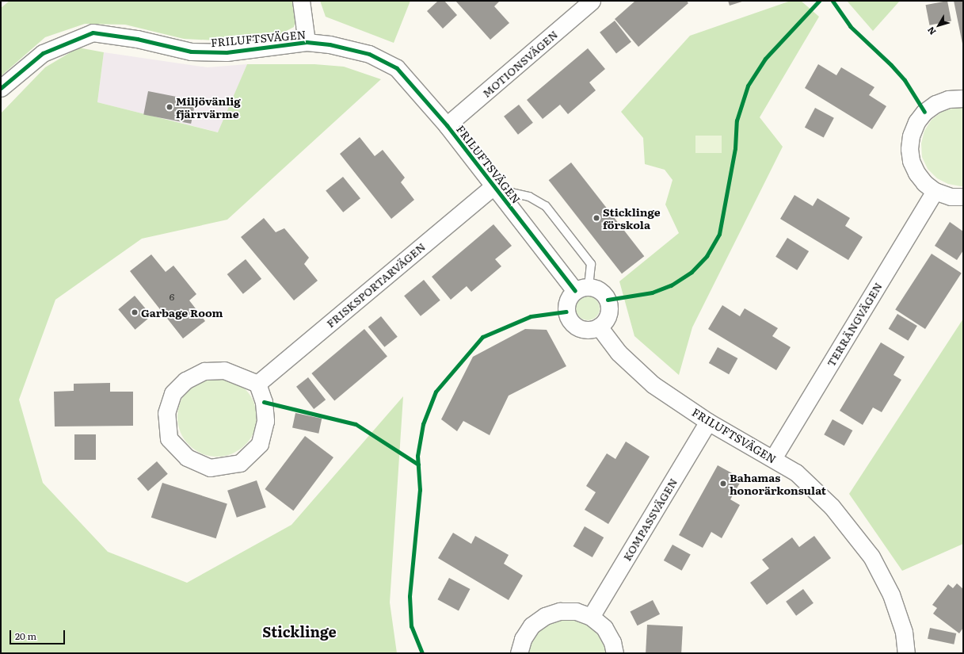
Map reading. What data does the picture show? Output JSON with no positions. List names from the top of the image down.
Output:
{
  "streets": {
    "street": [
      "FRILUFTSVÄGEN",
      "MOTIONSVÄGEN",
      "FRISKSPORTARVÄGEN",
      "TERRÄNGVÄGEN",
      "KOMPASSVÄGEN"
    ]
  },
  "crossings": [
    ["FRILUFTSVÄGEN", "MOTIONSVÄGEN"],
    ["FRILUFTSVÄGEN", "FRISKSPORTARVÄGEN"],
    ["FRILUFTSVÄGEN", "TERRÄNGVÄGEN"],
    ["FRILUFTSVÄGEN", "KOMPASSVÄGEN"]
  ],
  "districts": ["Sticklinge"],
  "places": [
    "Miljövänlig fjärrvärme",
    "Sticklinge förskola",
    "Garbage Room",
    "Bahamas honorärkonsulat"
  ],
  "house_numbers": ["6"],
  "scale_bar": "20 m",
  "north": "bottom left"
}
